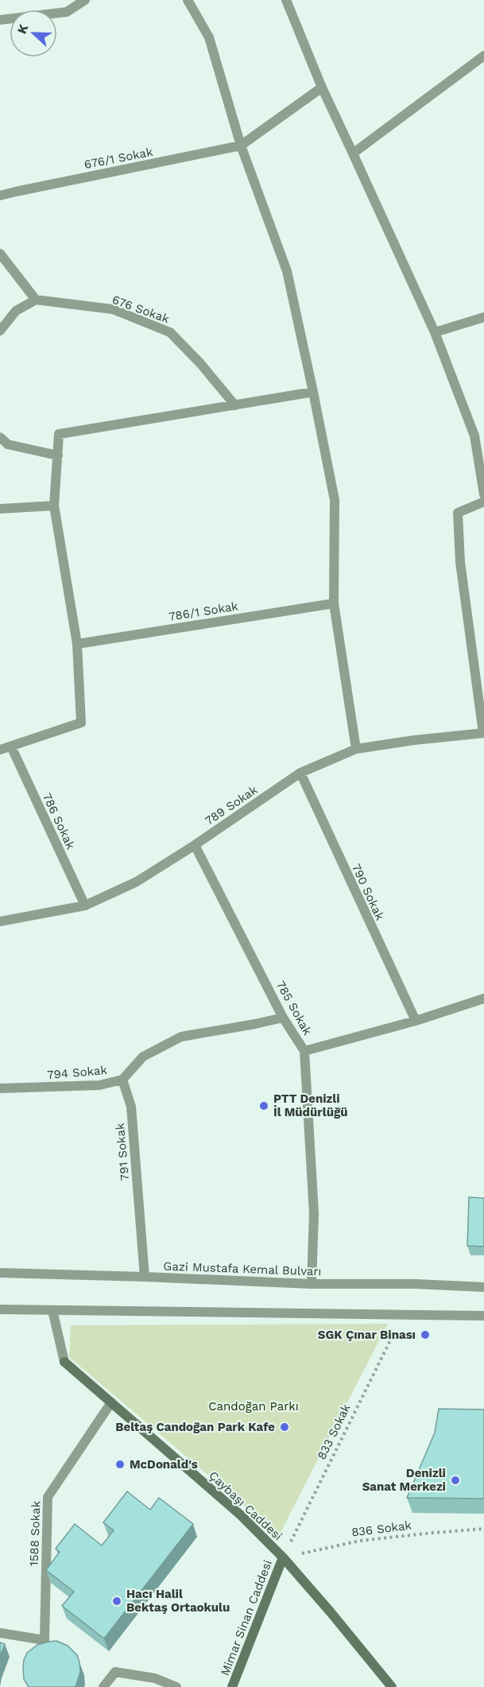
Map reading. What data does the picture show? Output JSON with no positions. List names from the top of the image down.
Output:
{
  "streets": {
    "street": [
      "676/1 Sokak",
      "676 Sokak",
      "786/1 Sokak",
      "789 Sokak",
      "786 Sokak",
      "790 Sokak",
      "785 Sokak",
      "794 Sokak",
      "791 Sokak",
      "Gazi Mustafa Kemal Bulvarı",
      "Çaybaşı Caddesi",
      "1588 Sokak",
      "Mimar Sinan Caddesi"
    ],
    "path": ["833 Sokak", "836 Sokak"]
  },
  "crossings": [
    ["789 Sokak", "786 Sokak"],
    ["789 Sokak", "790 Sokak"],
    ["789 Sokak", "785 Sokak"],
    ["785 Sokak", "794 Sokak"],
    ["785 Sokak", "Gazi Mustafa Kemal Bulvarı"],
    ["794 Sokak", "791 Sokak"],
    ["791 Sokak", "Gazi Mustafa Kemal Bulvarı"],
    ["833 Sokak", "Çaybaşı Caddesi"],
    ["833 Sokak", "836 Sokak"],
    ["833 Sokak", "Mimar Sinan Caddesi"],
    ["Çaybaşı Caddesi", "836 Sokak"],
    ["Çaybaşı Caddesi", "1588 Sokak"],
    ["Çaybaşı Caddesi", "Mimar Sinan Caddesi"],
    ["836 Sokak", "Mimar Sinan Caddesi"]
  ],
  "parks": ["Candoğan Parkı"],
  "places": [
    "PTT Denizli İl Müdürlüğü",
    "SGK Çınar Binası",
    "Beltaş Candoğan Park Kafe",
    "McDonald's",
    "Denizli Sanat Merkezi",
    "Hacı Halil Bektaş Ortaokulu"
  ],
  "north": "left"
}
